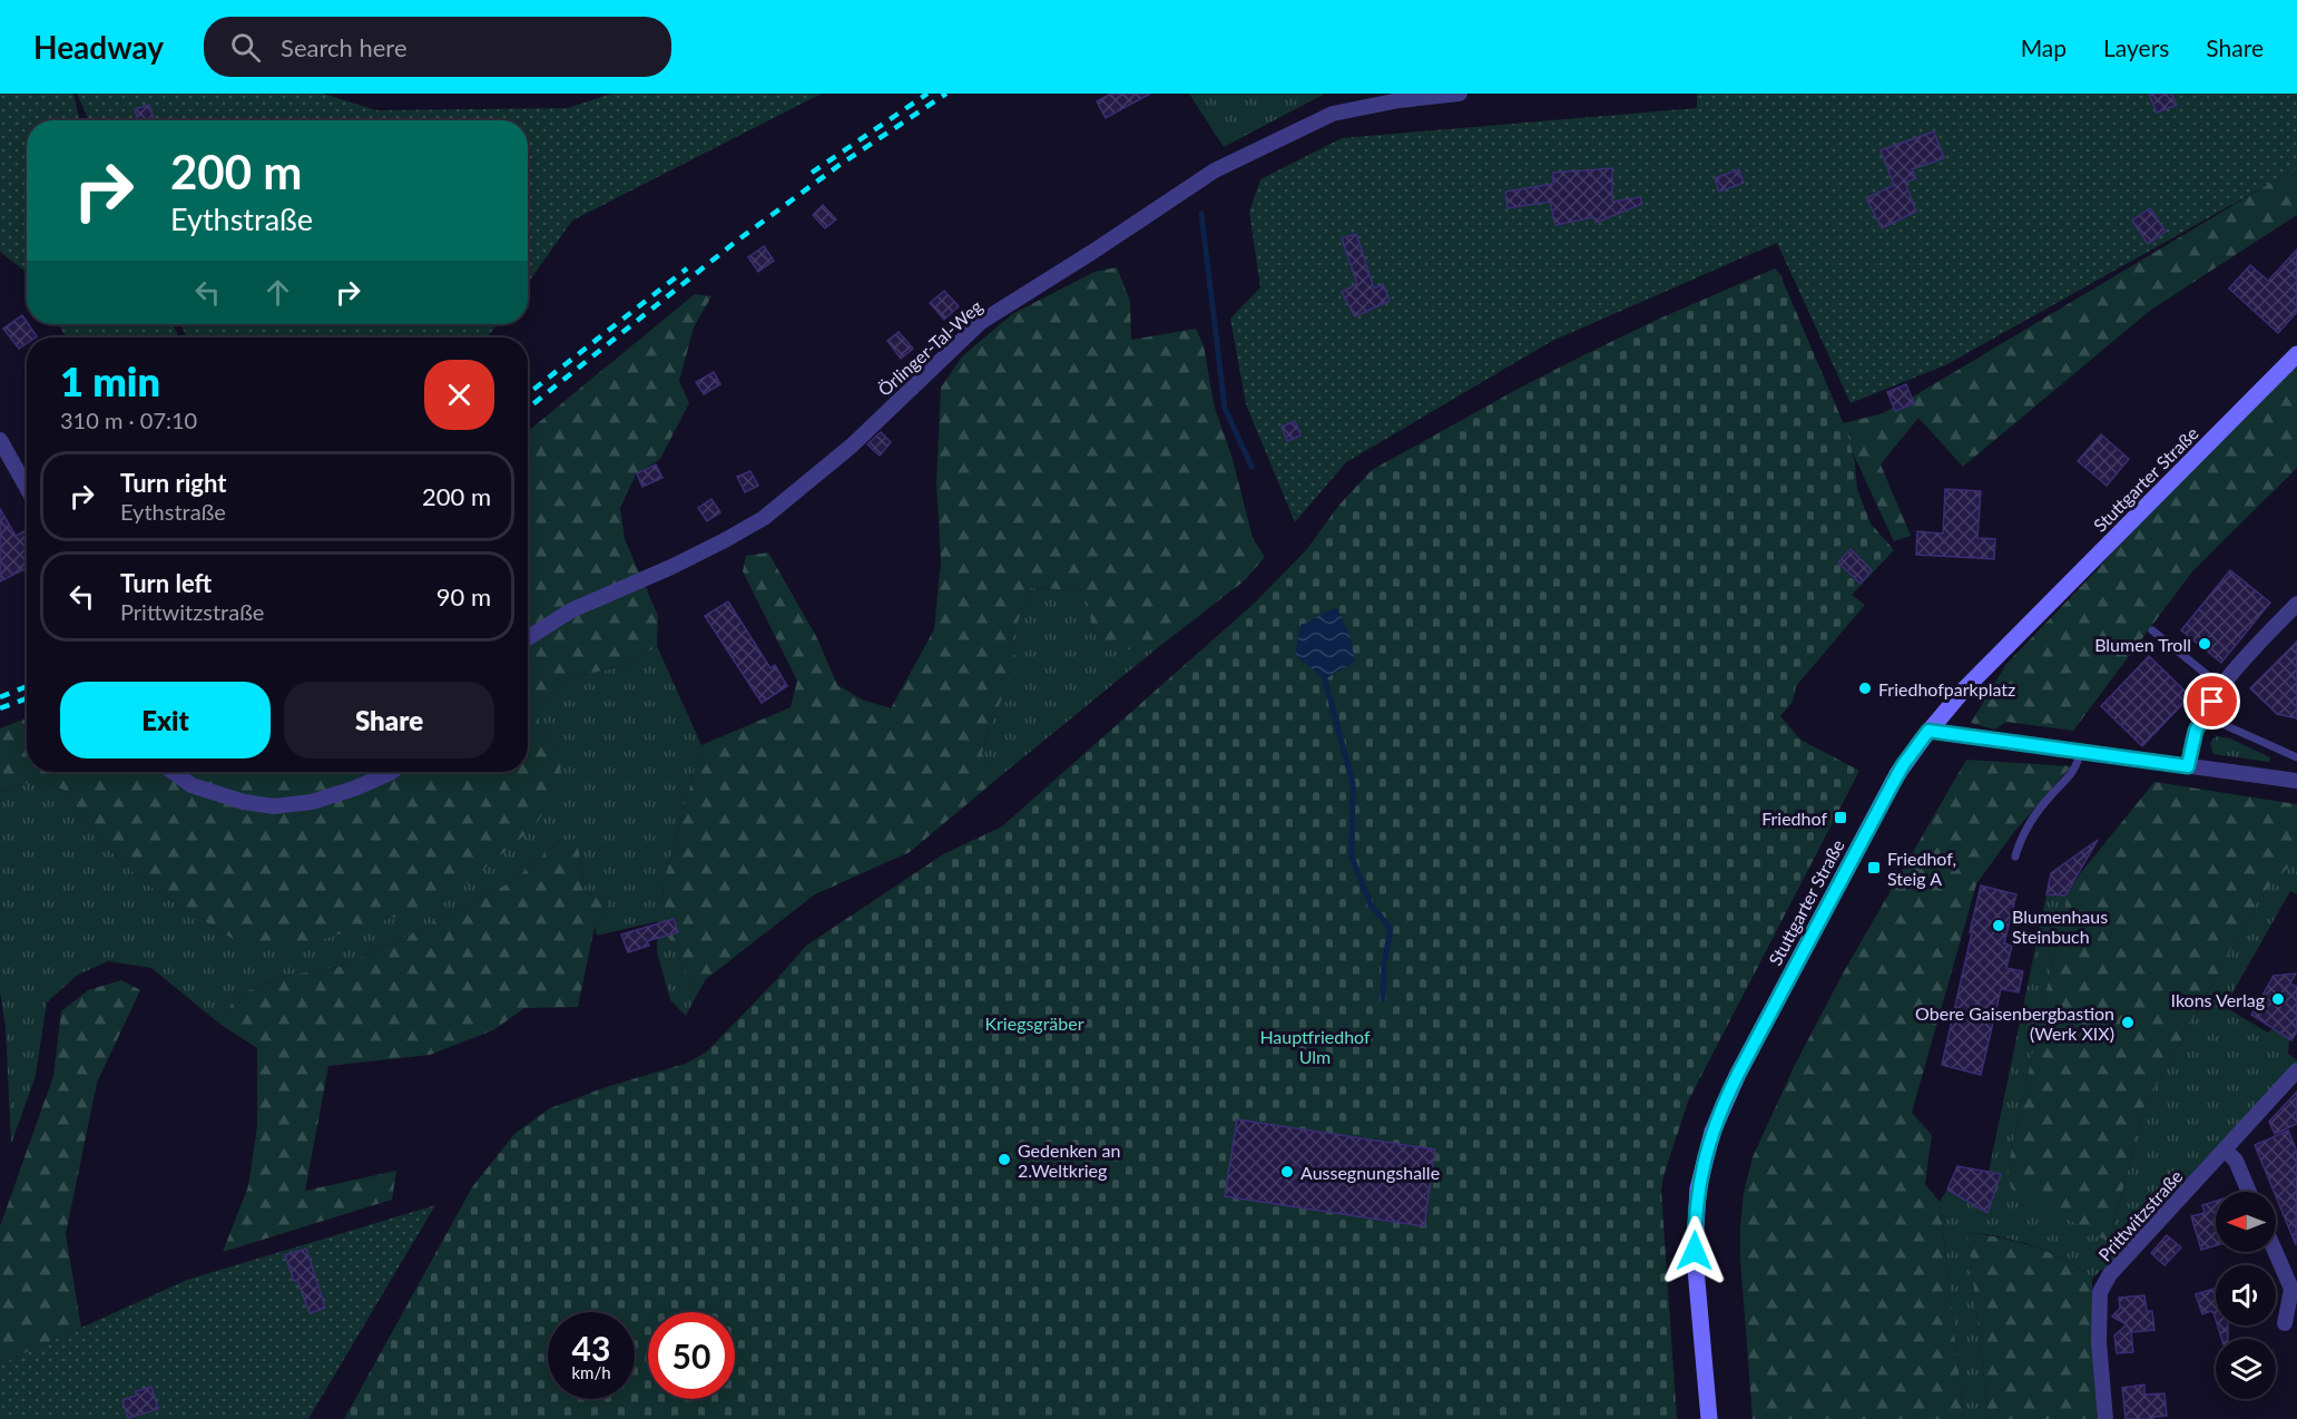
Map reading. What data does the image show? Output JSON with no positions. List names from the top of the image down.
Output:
{
  "streets": {
    "main road": ["Stuttgarter Straße"],
    "street": ["Örlinger-Tal-Weg", "Prittwitzstraße"]
  },
  "parks": ["Kriegsgräber", "Hauptfriedhof Ulm"],
  "places": {
    "other": [
      "Blumen Troll",
      "Friedhofparkplatz",
      "Blumenhaus Steinbuch",
      "Ikons Verlag",
      "Obere Gaisenbergbastion (Werk XIX)",
      "Gedenken an 2.Weltkrieg",
      "Aussegnungshalle"
    ],
    "transit": ["Friedhof", "Friedhof, Steig A"]
  },
  "north": "left",
  "page": {
    "header": "Headway",
    "search": "Search here",
    "nav": ["Map", "Layers", "Share"],
    "turn": ["200 m", "Eythstraße"],
    "heading": ["1 min", "310 m · 07:10"],
    "list": [
      {
        "name": "Turn right",
        "note": "Eythstraße",
        "value": "200 m"
      },
      {
        "name": "Turn left",
        "note": "Prittwitzstraße",
        "value": "90 m"
      }
    ],
    "buttons": ["Exit", "Share"],
    "speed": "43 km/h",
    "limit": "50"
  }
}
